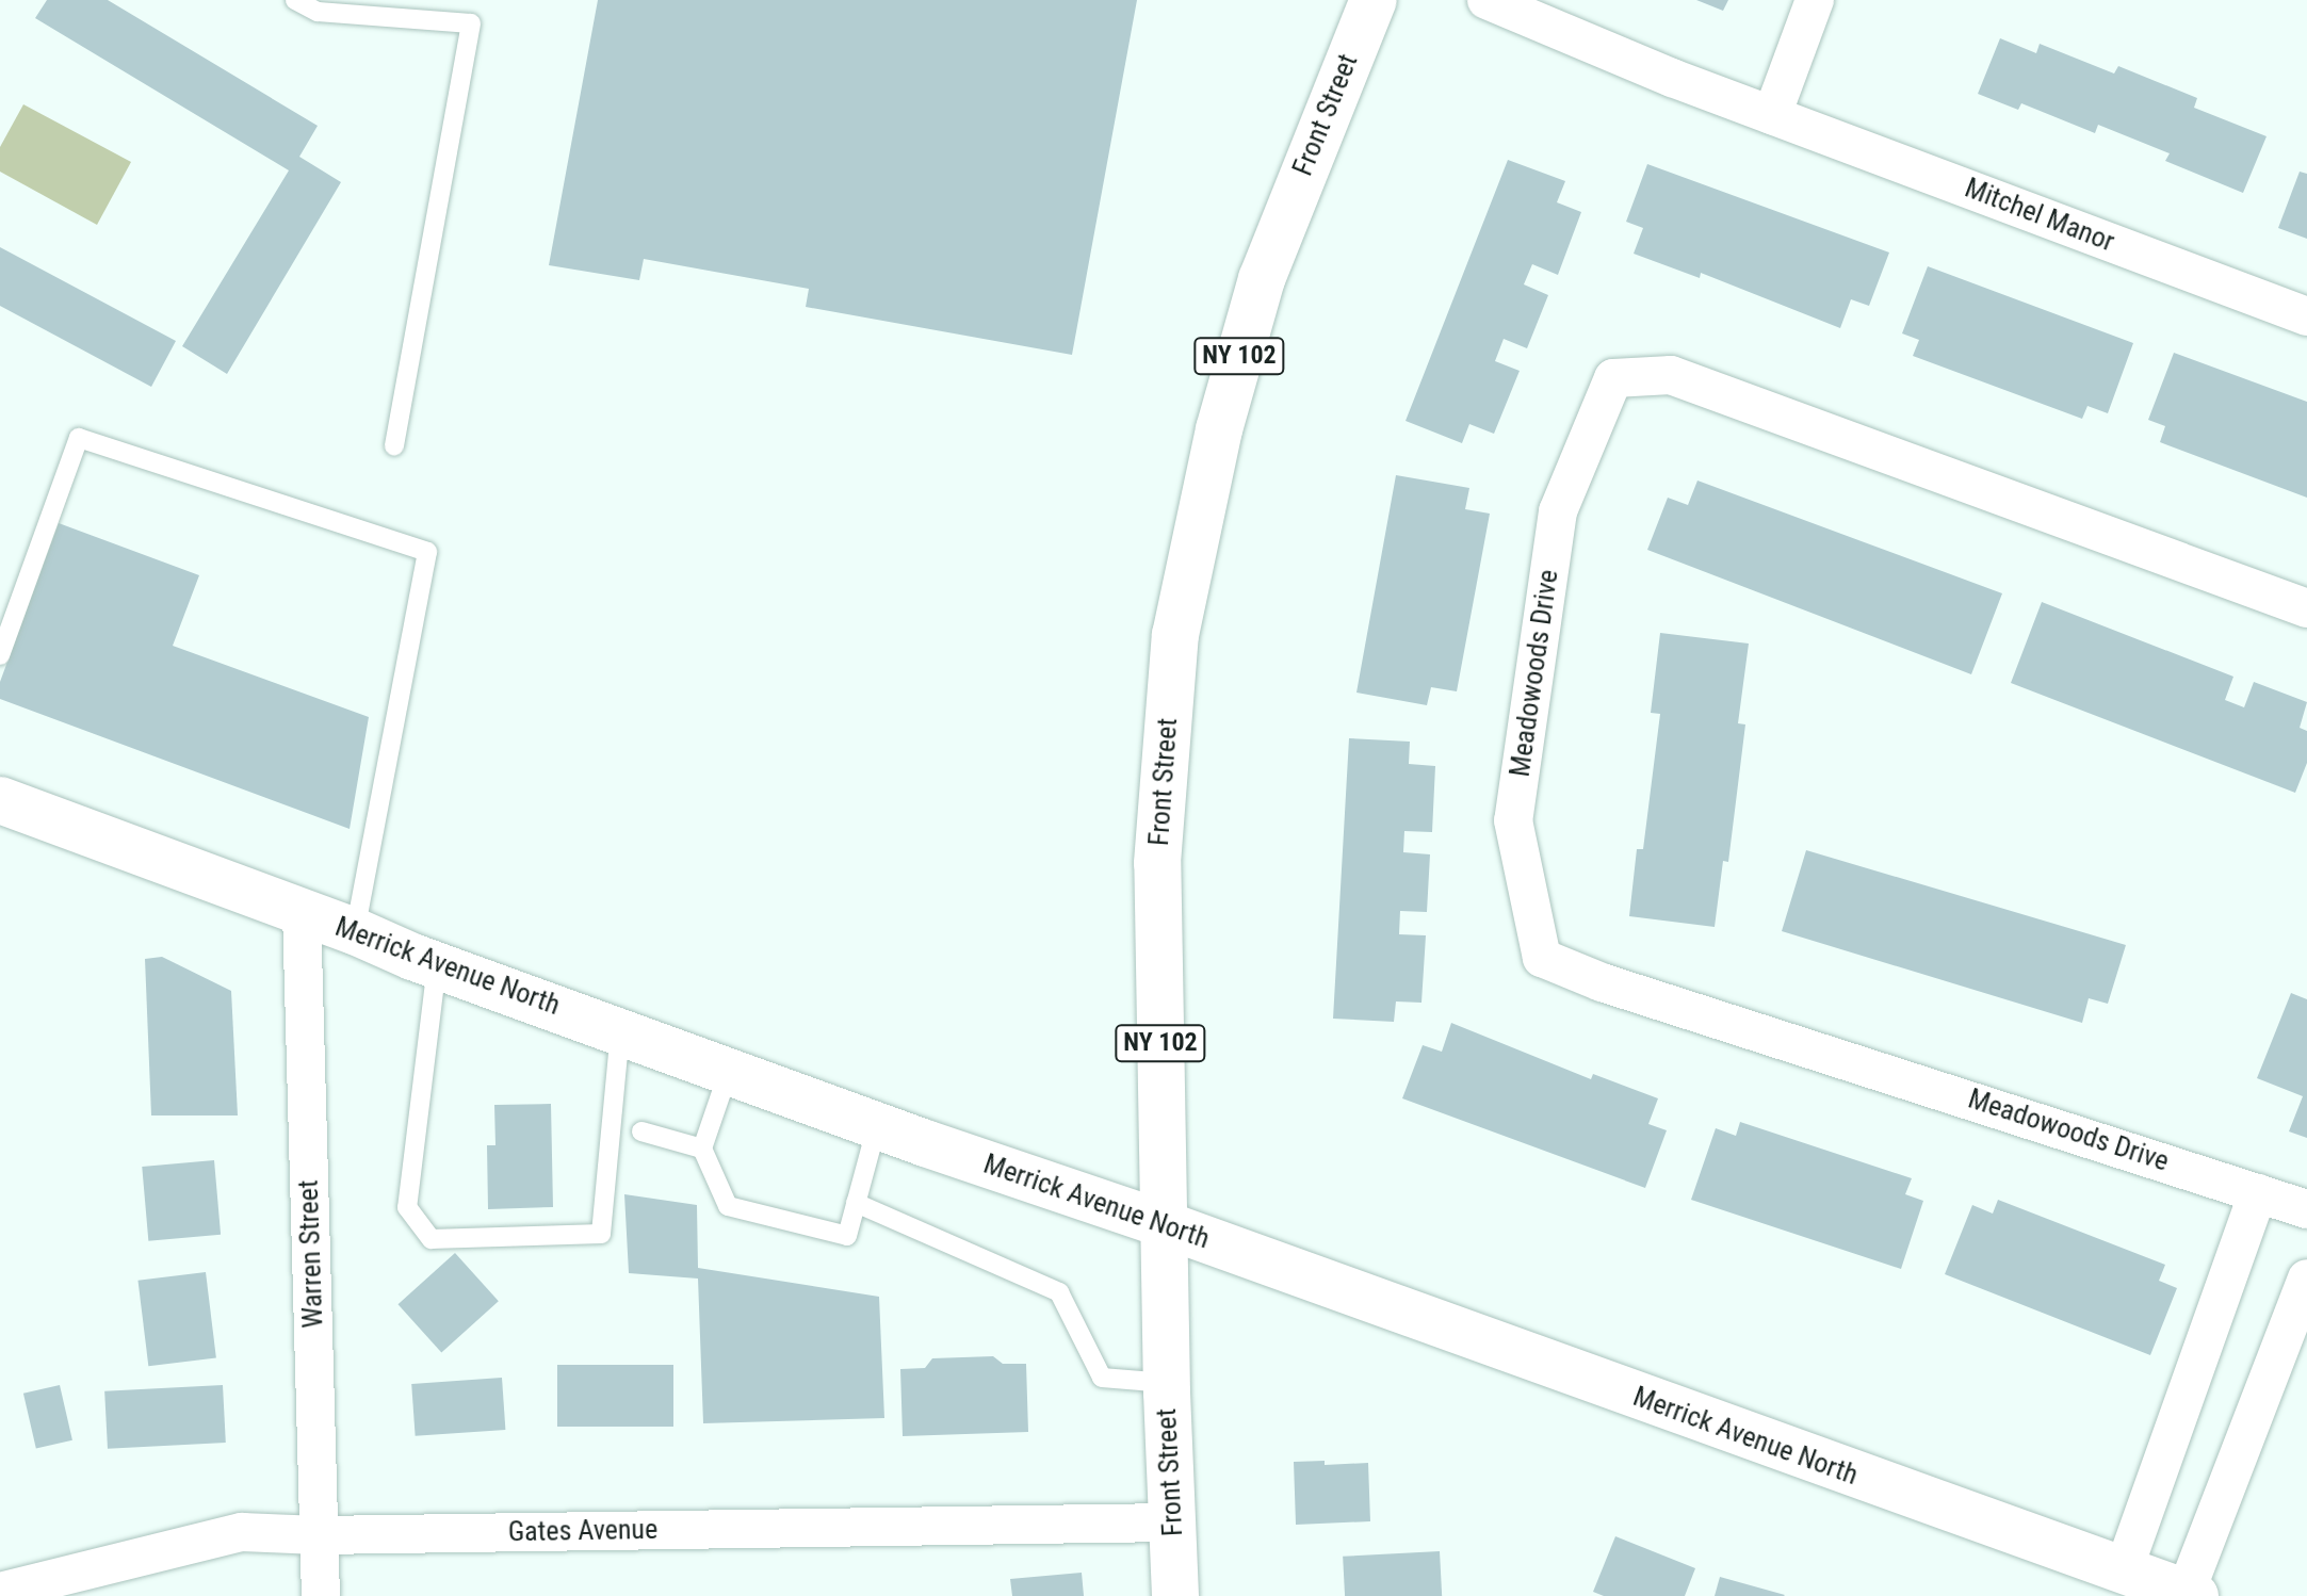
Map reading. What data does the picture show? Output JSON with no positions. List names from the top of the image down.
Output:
{
  "streets": {
    "main road": ["Front Street", "NY 102", "Merrick Avenue North"],
    "street": [
      "Mitchel Manor",
      "Meadowoods Drive",
      "Warren Street",
      "Gates Avenue"
    ]
  },
  "crossings": [
    ["Front Street", "Merrick Avenue North"],
    ["Front Street", "Gates Avenue"],
    ["Merrick Avenue North", "Warren Street"],
    ["Warren Street", "Gates Avenue"]
  ]
}
